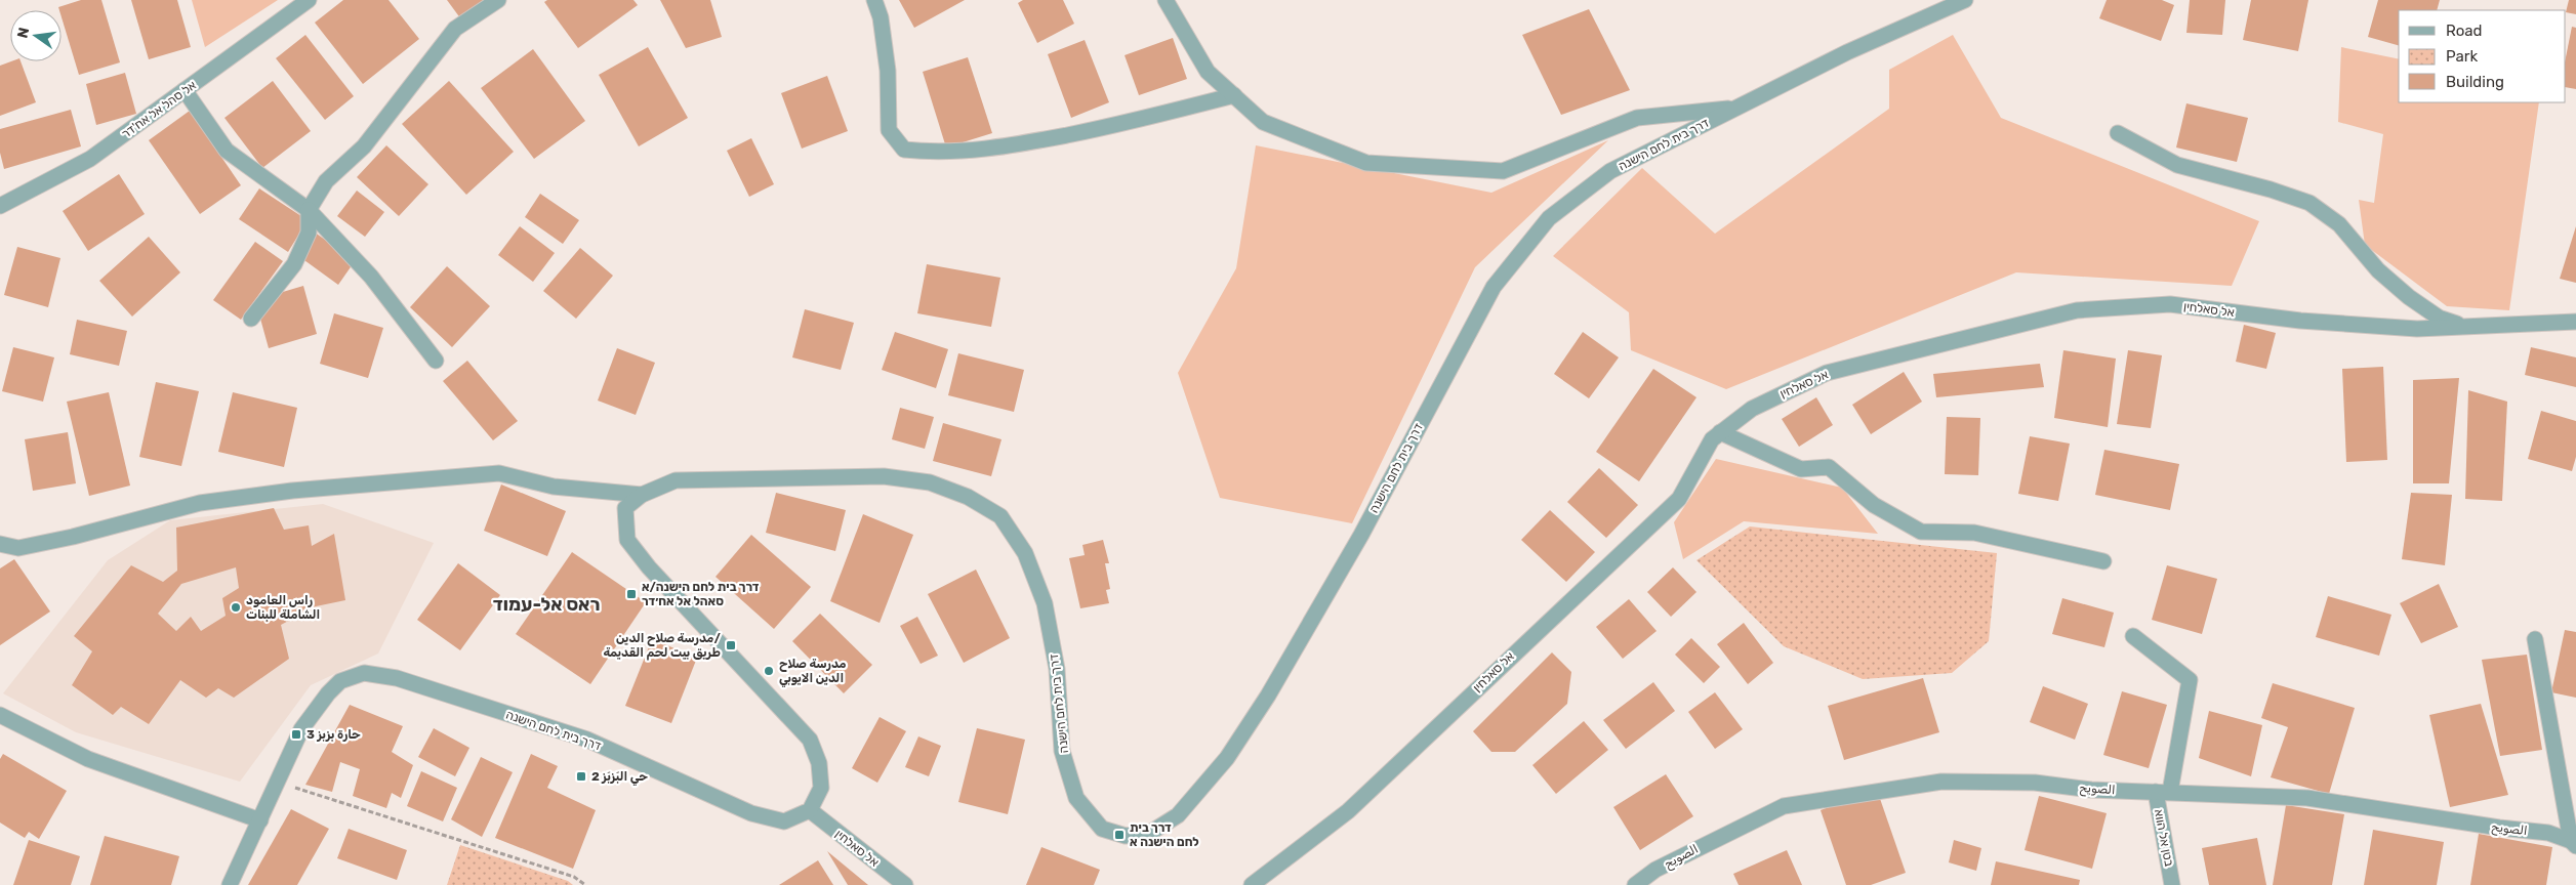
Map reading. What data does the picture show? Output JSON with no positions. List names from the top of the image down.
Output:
{
  "streets": {
    "street": [
      "אל סהל אל אח'דר",
      "דרך בית לחם הישנה",
      "אל סאלחין",
      "الصويح",
      "בטן אל הווא"
    ]
  },
  "crossings": [
    ["דרך בית לחם הישנה", "אל סאלחין"],
    ["الصويح", "בטן אל הווא"]
  ],
  "districts": ["ראס אל-עמוד"],
  "places": {
    "transit": [
      "דרך בית לחם הישנה/א סאהל אל אח׳דר",
      "مدرسة صلاح الدين/ طريق بيت لحم القديمة",
      "حارة بزبز 3",
      "حي البَزبَز 2",
      "דרך בית לחם הישנה א"
    ],
    "other": ["راس العامود الشاملة للبنات", "مدرسة صلاح الدين الايوبي"]
  },
  "legend": ["Road", "Park", "Building"],
  "north": "left"
}
